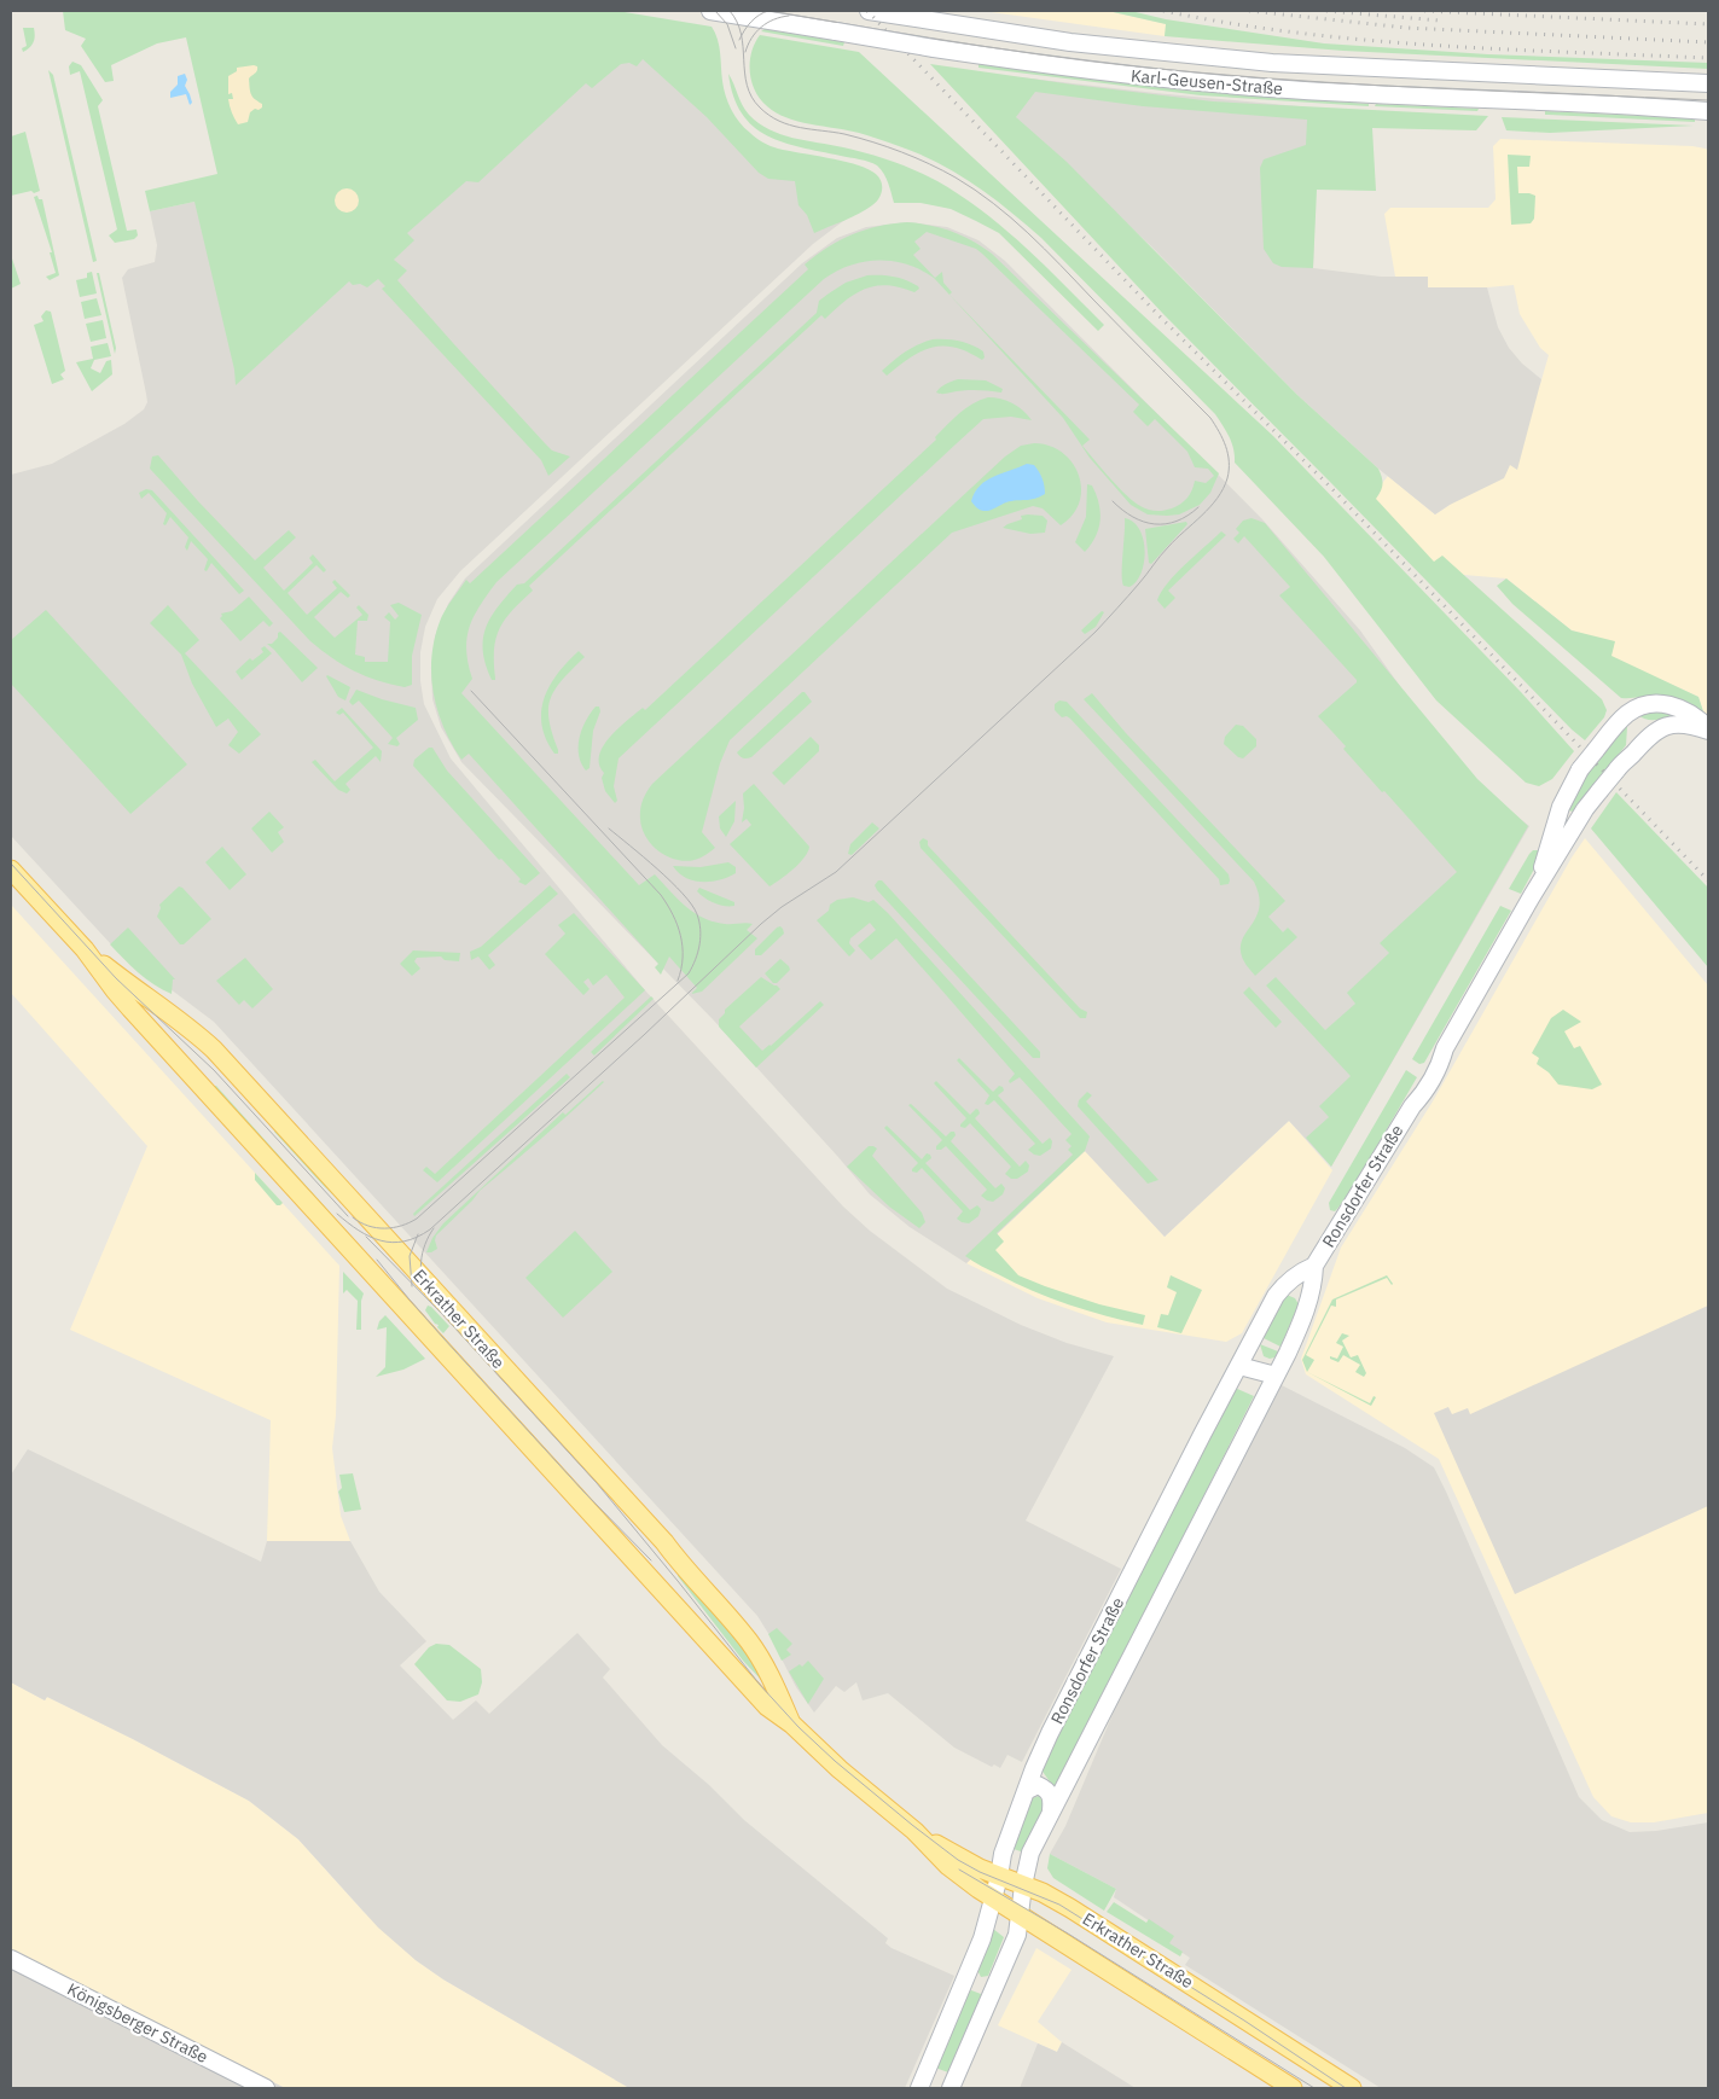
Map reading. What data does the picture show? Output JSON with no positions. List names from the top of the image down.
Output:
{
  "streets": {
    "main road": [
      "Karl-Geusen-Straße",
      "Ronsdorfer Straße",
      "Erkrather Straße",
      "Königsberger Straße"
    ]
  },
  "crossings": [
    ["Ronsdorfer Straße", "Erkrather Straße"]
  ]
}
